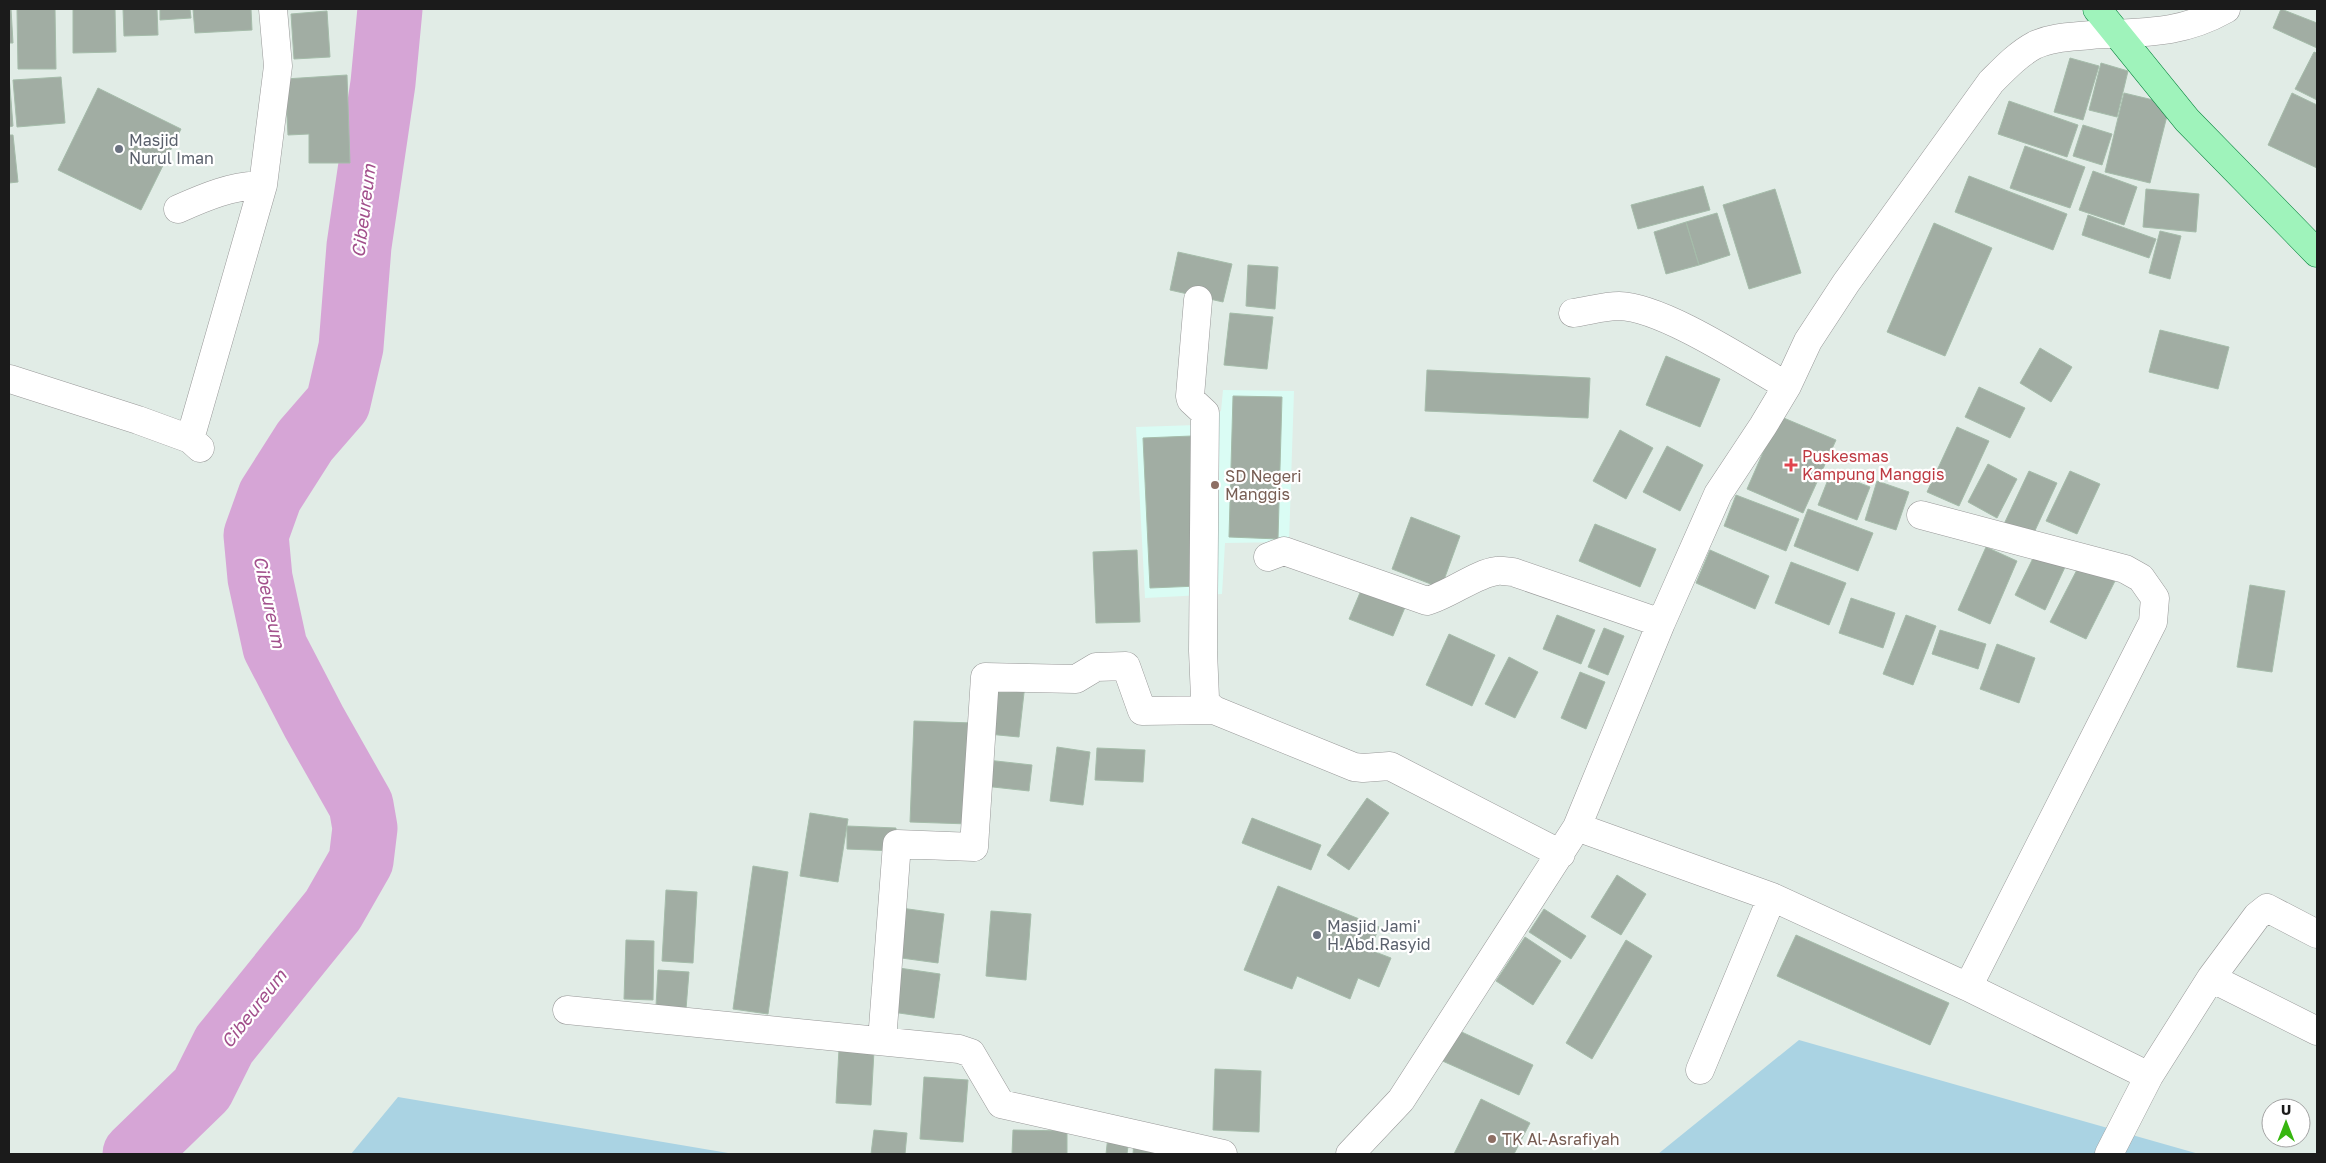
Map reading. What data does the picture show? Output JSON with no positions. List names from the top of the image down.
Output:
{
  "water": ["Cibeureum"],
  "places": {
    "other": [
      "Masjid Nurul Iman",
      "SD Negeri Manggis",
      "Masjid Jami' H.Abd.Rasyid",
      "TK Al-Asrafiyah"
    ],
    "health": ["Puskesmas Kampung Manggis"]
  },
  "north": "top"
}
